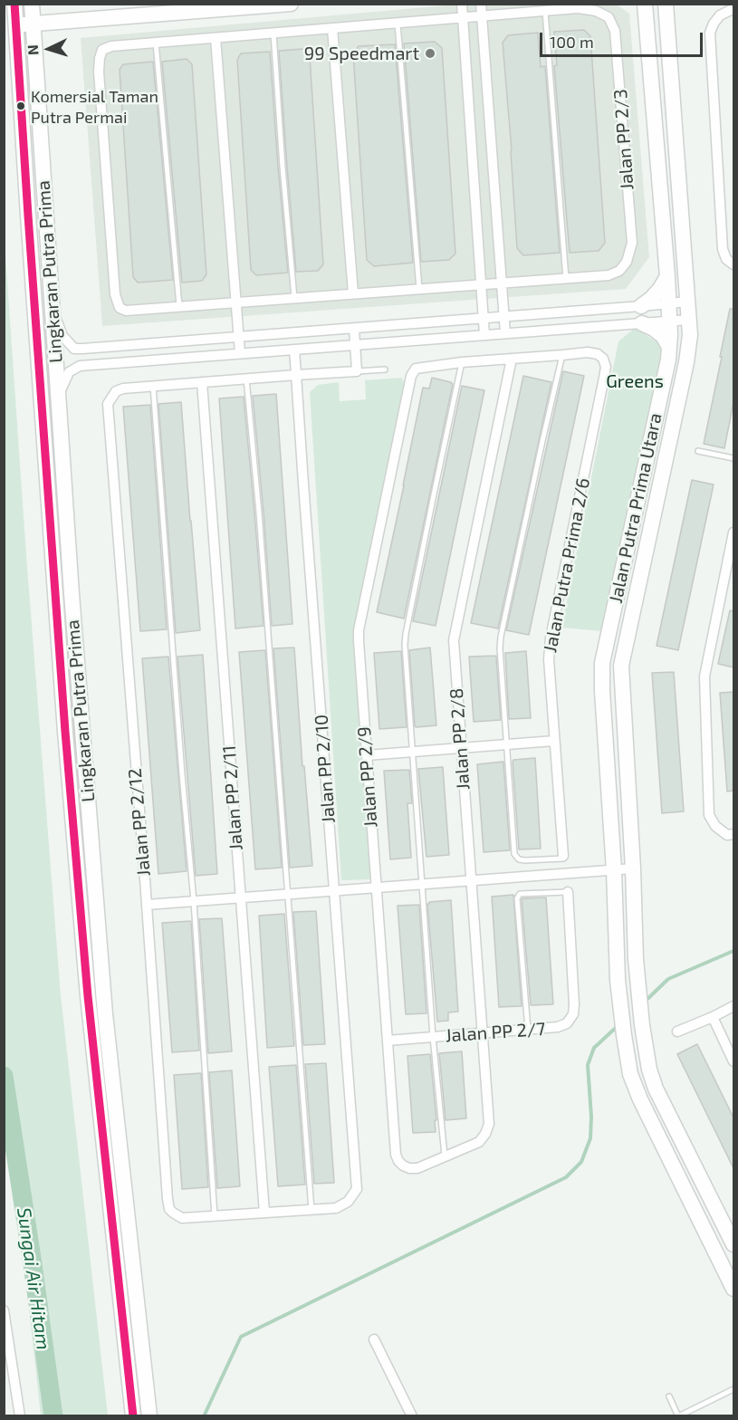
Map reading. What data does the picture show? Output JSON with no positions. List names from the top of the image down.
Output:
{
  "streets": {
    "main road": ["Lingkaran Putra Prima", "Jalan Putra Prima Utara"],
    "street": [
      "Jalan PP 2/3",
      "Jalan Putra Prima 2/6",
      "Jalan PP 2/8",
      "Jalan PP 2/10",
      "Jalan PP 2/9",
      "Jalan PP 2/11",
      "Jalan PP 2/12",
      "Jalan PP 2/7"
    ]
  },
  "crossings": [
    ["Jalan PP 2/8", "Jalan PP 2/9"],
    ["Jalan PP 2/8", "Jalan PP 2/7"],
    ["Jalan PP 2/9", "Jalan PP 2/7"]
  ],
  "water": ["Sungai Air Hitam"],
  "parks": ["Greens"],
  "places": ["99 Speedmart", "Komersial Taman Putra Permai"],
  "scale_bar": "100 m",
  "north": "left"
}
